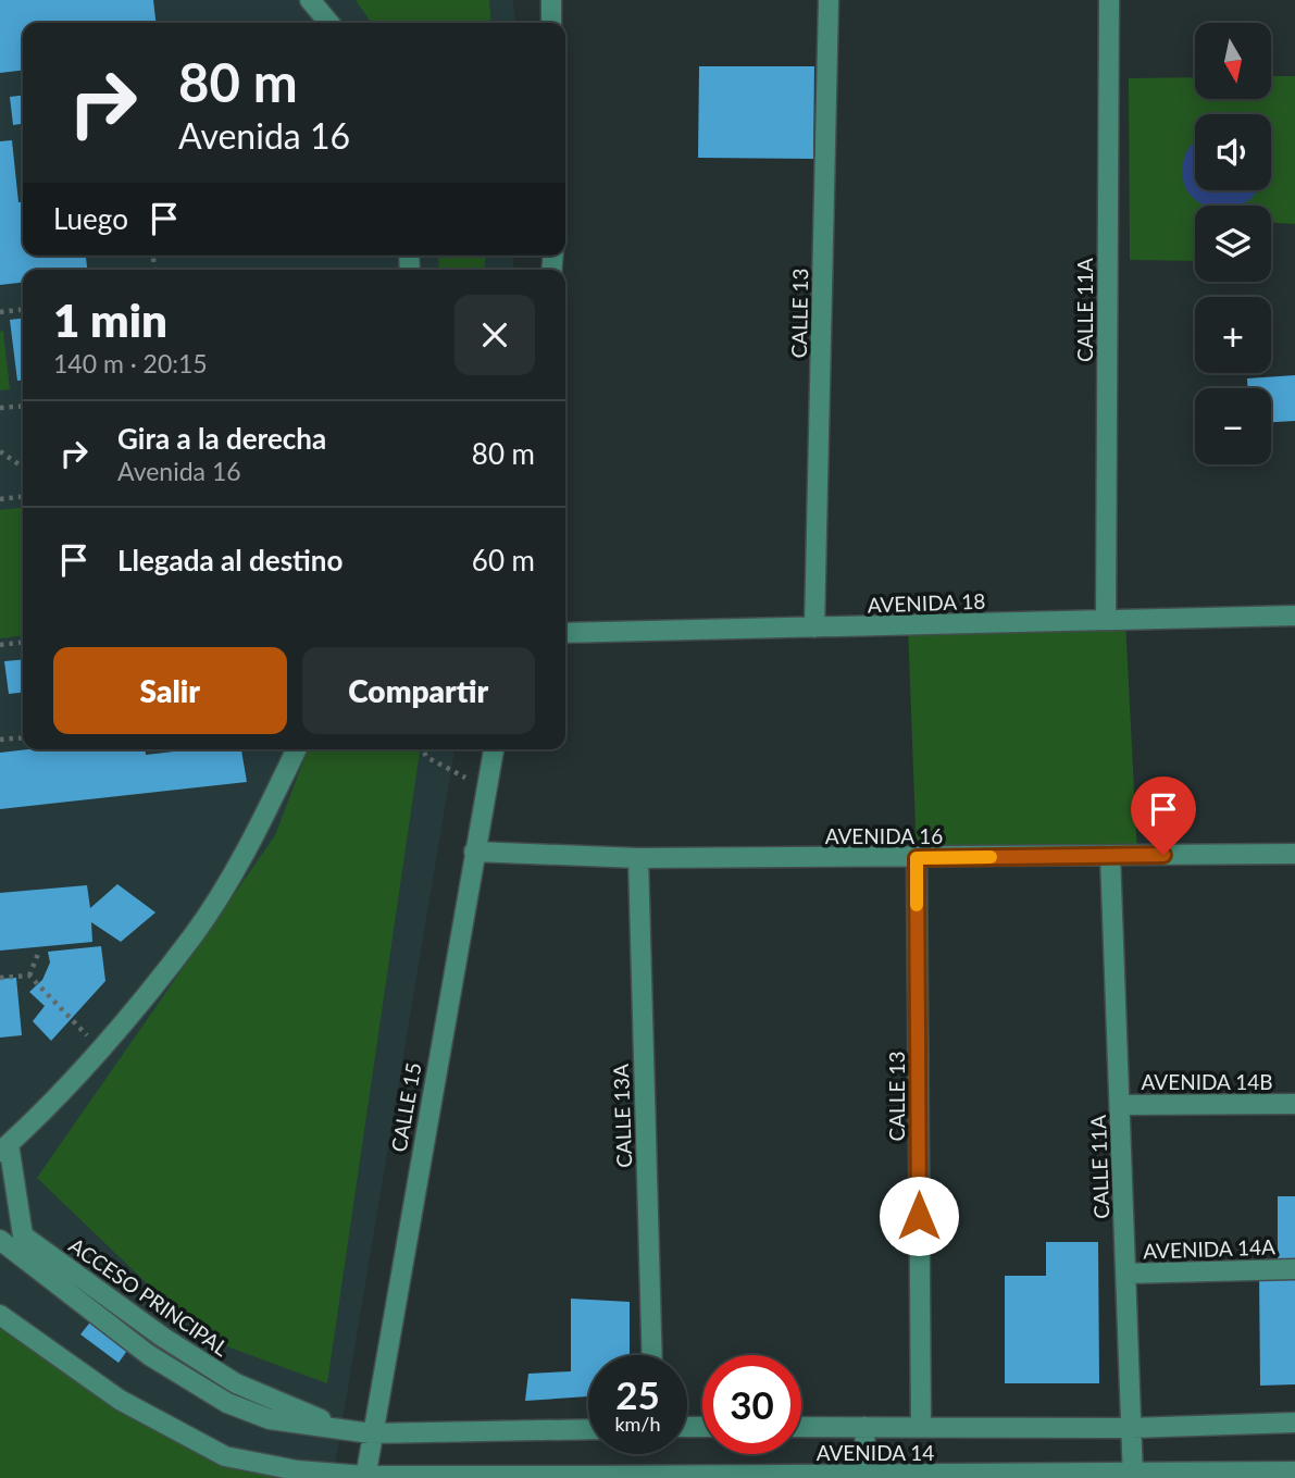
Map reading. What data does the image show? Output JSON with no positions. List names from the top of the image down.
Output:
{
  "streets": {
    "street": [
      "CALLE 11A",
      "CALLE 13",
      "AVENIDA 18",
      "AVENIDA 16",
      "AVENIDA 14B",
      "CALLE 15",
      "CALLE 13A",
      "AVENIDA 14A",
      "ACCESO PRINCIPAL",
      "AVENIDA 14"
    ]
  },
  "crossings": [
    ["CALLE 11A", "AVENIDA 18"],
    ["CALLE 11A", "AVENIDA 16"],
    ["CALLE 11A", "AVENIDA 14B"],
    ["CALLE 11A", "AVENIDA 14A"],
    ["CALLE 11A", "AVENIDA 14"],
    ["CALLE 13", "AVENIDA 18"],
    ["CALLE 13", "AVENIDA 16"],
    ["CALLE 13", "AVENIDA 14"],
    ["AVENIDA 16", "CALLE 15"],
    ["AVENIDA 16", "CALLE 13A"],
    ["CALLE 15", "ACCESO PRINCIPAL"],
    ["CALLE 15", "AVENIDA 14"]
  ],
  "north": "bottom",
  "page": {
    "map_buttons": ["+", "−"],
    "turn": ["80 m", "Avenida 16"],
    "then": "Luego",
    "heading": ["1 min", "140 m · 20:15"],
    "list": [
      {
        "name": "Gira a la derecha",
        "note": "Avenida 16",
        "value": "80 m"
      },
      {
        "name": "Llegada al destino",
        "value": "60 m"
      }
    ],
    "buttons": ["Salir", "Compartir"],
    "speed": "25 km/h",
    "limit": "30"
  }
}
